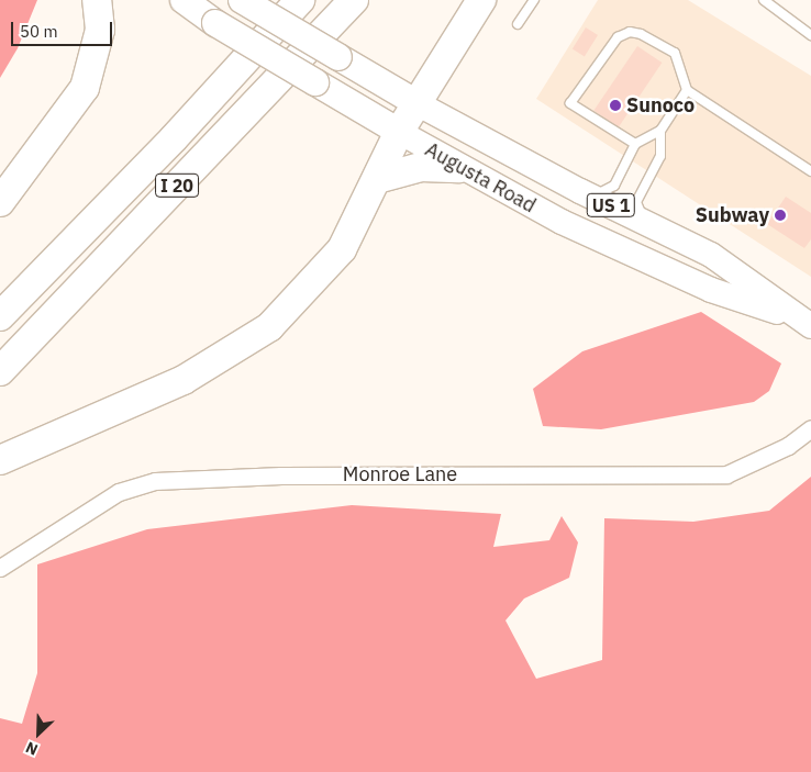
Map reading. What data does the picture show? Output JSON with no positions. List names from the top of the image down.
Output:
{
  "streets": {
    "highway": ["Augusta Road", "I 20", "US 1"],
    "street": ["Monroe Lane"]
  },
  "places": ["Sunoco", "Subway"],
  "scale_bar": "50 m",
  "north": "bottom left"
}
